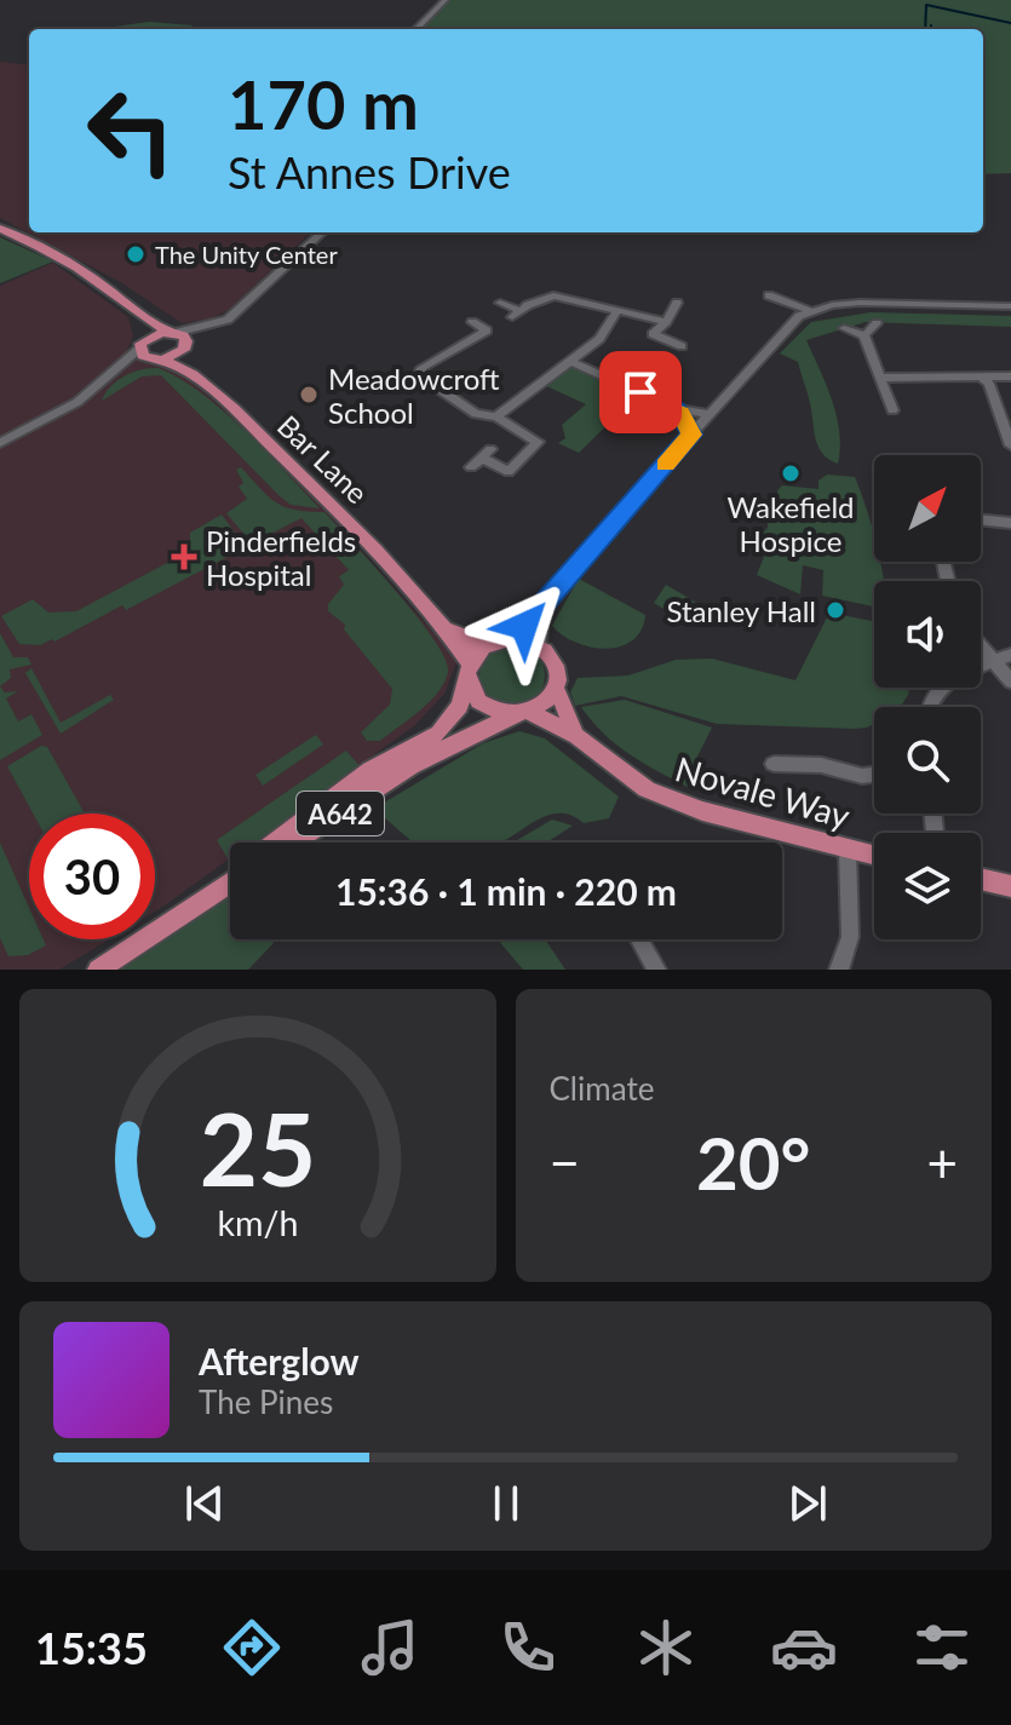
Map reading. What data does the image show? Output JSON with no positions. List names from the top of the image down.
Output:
{
  "streets": {
    "main road": ["Bar Lane", "Novale Way", "A642"]
  },
  "crossings": [
    ["Bar Lane", "Novale Way"],
    ["Bar Lane", "A642"],
    ["Novale Way", "A642"]
  ],
  "places": {
    "other": [
      "The Unity Center",
      "Meadowcroft School",
      "Wakefield Hospice",
      "Stanley Hall"
    ],
    "health": ["Pinderfields Hospital"]
  },
  "north": "top right",
  "page": {
    "turn": ["170 m", "St Annes Drive"],
    "limit": "30",
    "trip": "15:36 · 1 min · 220 m",
    "tile": "Climate",
    "heat": ["−", "20°", "+"],
    "song": ["Afterglow", "The Pines"],
    "tabs": "15:35",
    "gauge": ["25", "km/h"]
  }
}
